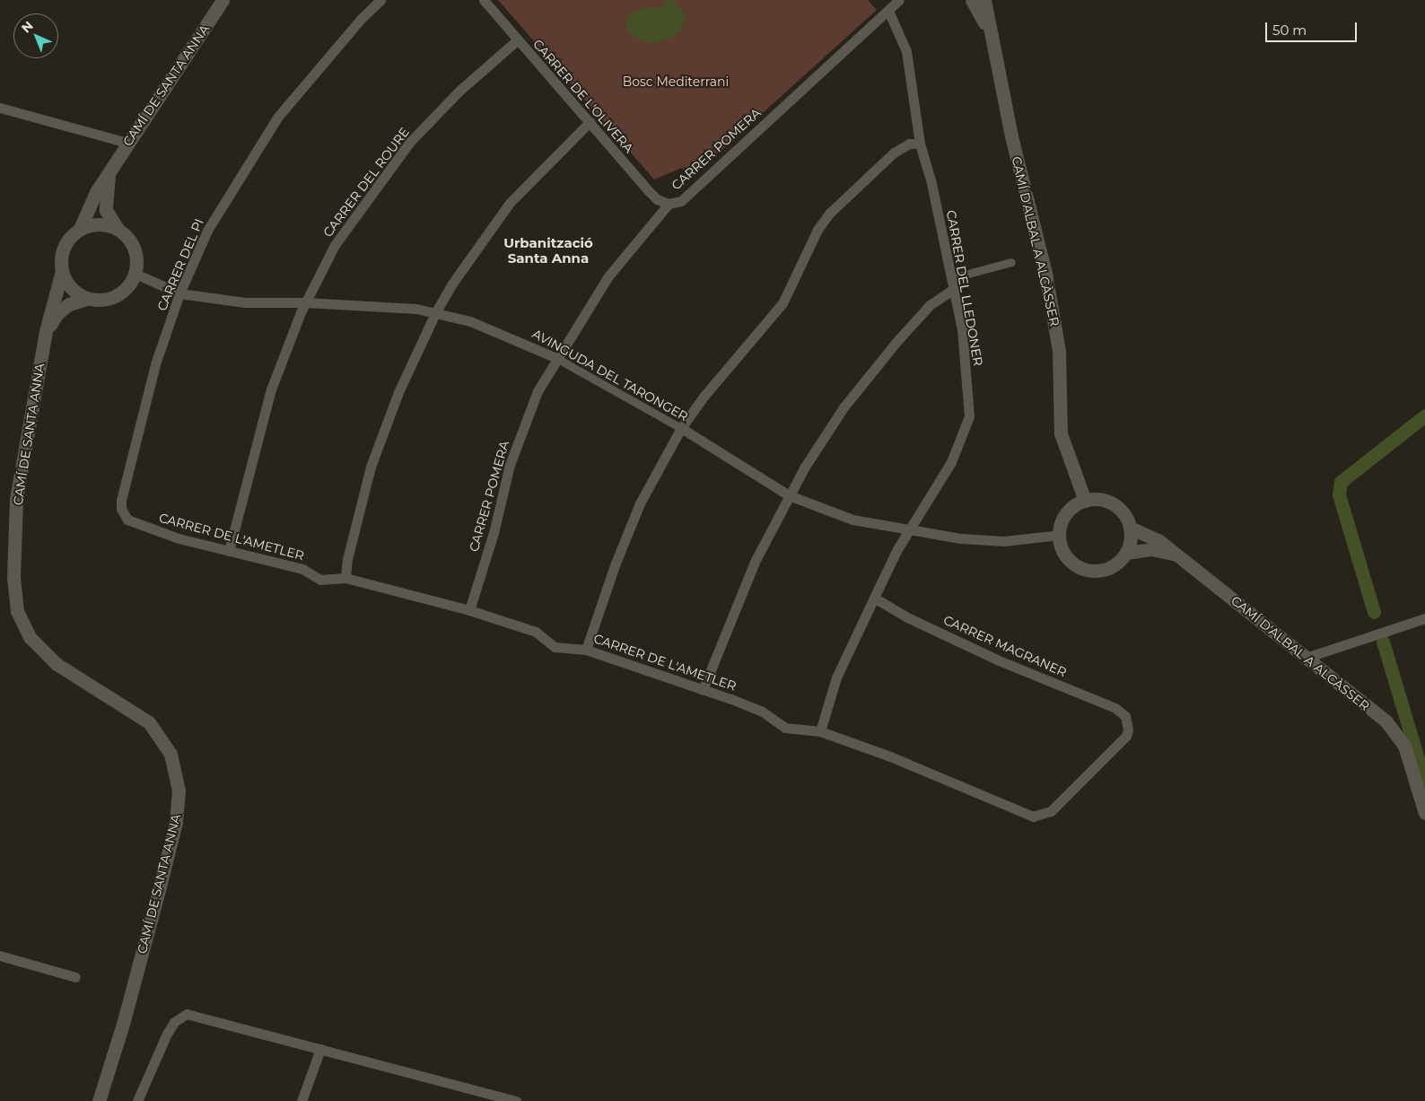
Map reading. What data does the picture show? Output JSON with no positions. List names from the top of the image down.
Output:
{
  "streets": {
    "street": [
      "CAMÍ DE SANTA ANNA",
      "CARRER DE L'OLIVERA",
      "CARRER POMERA",
      "CARRER DEL ROURE",
      "CAMÍ D'ALBAL A ALCÀSSER",
      "CARRER DEL PI",
      "CARRER DEL LLEDONER",
      "AVINGUDA DEL TARONGER",
      "CARRER DE L'AMETLER",
      "CARRER MAGRANER"
    ]
  },
  "crossings": [
    ["CAMÍ DE SANTA ANNA", "AVINGUDA DEL TARONGER"],
    ["CARRER DE L'OLIVERA", "CARRER POMERA"],
    ["CARRER DE L'OLIVERA", "CARRER DEL ROURE"],
    ["CARRER POMERA", "CARRER DEL LLEDONER"],
    ["CARRER POMERA", "AVINGUDA DEL TARONGER"],
    ["CARRER POMERA", "CARRER DE L'AMETLER"],
    ["CARRER DEL ROURE", "AVINGUDA DEL TARONGER"],
    ["CARRER DEL ROURE", "CARRER DE L'AMETLER"],
    ["CAMÍ D'ALBAL A ALCÀSSER", "AVINGUDA DEL TARONGER"],
    ["CARRER DEL PI", "AVINGUDA DEL TARONGER"],
    ["CARRER DEL PI", "CARRER DE L'AMETLER"],
    ["CARRER DEL LLEDONER", "AVINGUDA DEL TARONGER"],
    ["CARRER DEL LLEDONER", "CARRER DE L'AMETLER"],
    ["CARRER DEL LLEDONER", "CARRER MAGRANER"],
    ["CARRER DE L'AMETLER", "CARRER MAGRANER"]
  ],
  "districts": ["Urbanització Santa Anna"],
  "parks": ["Bosc Mediterrani"],
  "scale_bar": "50 m",
  "north": "top left"
}
